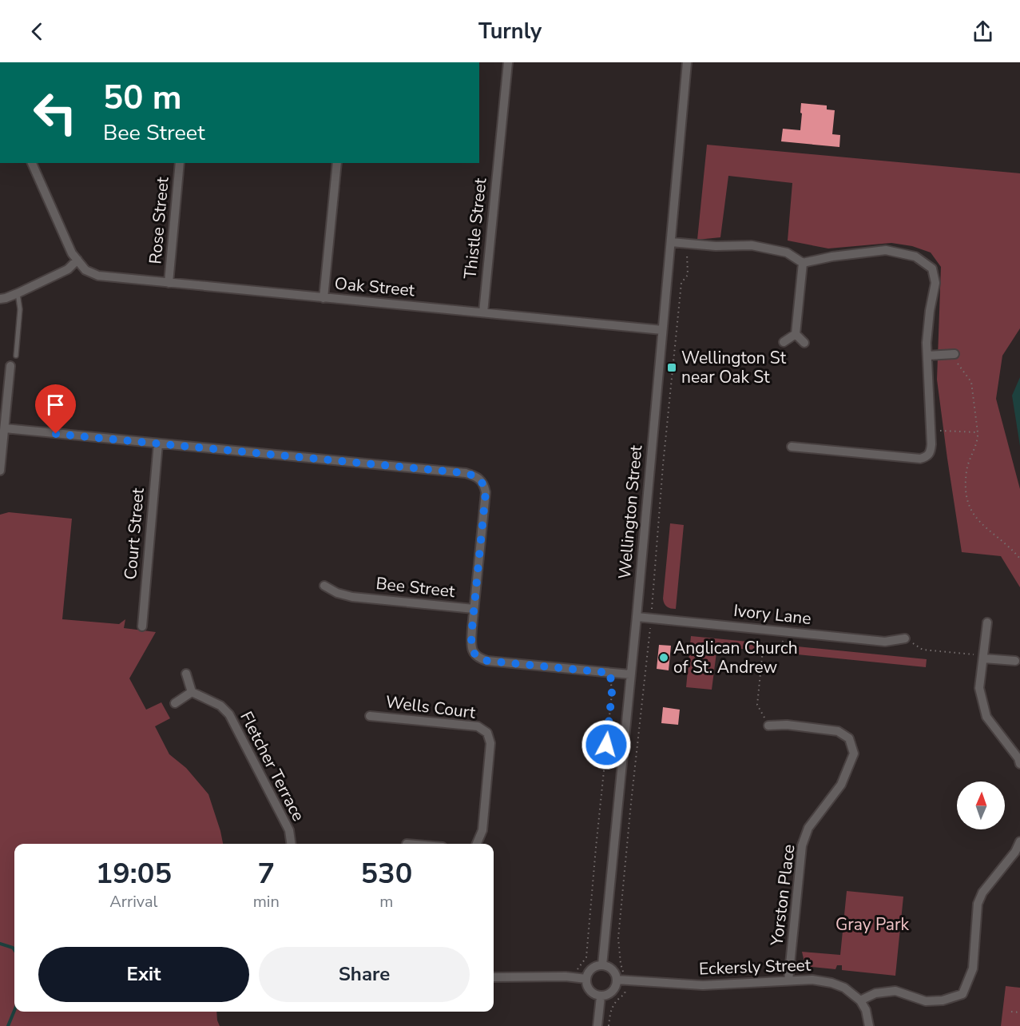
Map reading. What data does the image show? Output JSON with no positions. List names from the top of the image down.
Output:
{
  "streets": {
    "street": [
      "Rose Street",
      "Thistle Street",
      "Oak Street",
      "Wellington Street",
      "Court Street",
      "Bee Street",
      "Ivory Lane",
      "Wells Court",
      "Fletcher Terrace",
      "Yorston Place",
      "Eckersly Street"
    ]
  },
  "crossings": [
    ["Rose Street", "Oak Street"],
    ["Thistle Street", "Oak Street"],
    ["Oak Street", "Wellington Street"],
    ["Wellington Street", "Bee Street"],
    ["Wellington Street", "Ivory Lane"],
    ["Wellington Street", "Eckersly Street"],
    ["Yorston Place", "Eckersly Street"]
  ],
  "parks": ["Gray Park"],
  "places": {
    "transit": ["Wellington St near Oak St"],
    "other": ["Anglican Church of St. Andrew"]
  },
  "north": "top",
  "page": {
    "header": "Turnly",
    "turn": ["50 m", "Bee Street"],
    "eta": [
      "19:05",
      "Arrival",
      "7",
      "min",
      "530",
      "m"
    ],
    "buttons": ["Exit", "Share"]
  }
}
